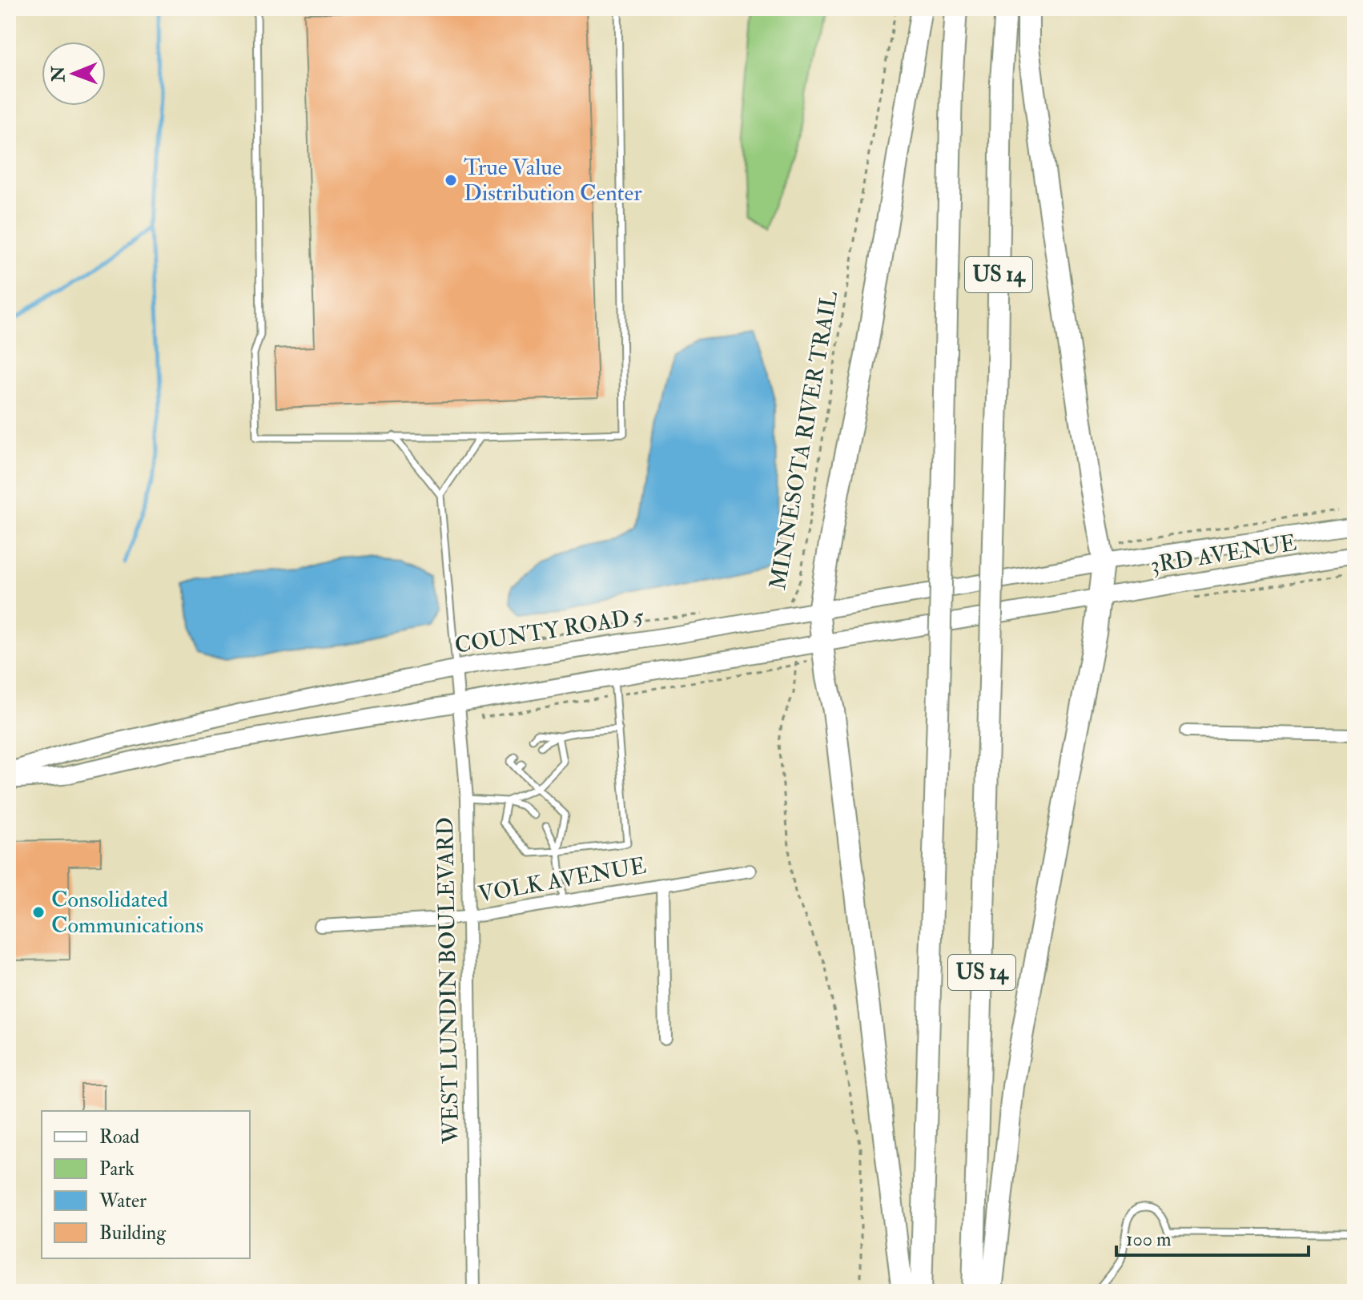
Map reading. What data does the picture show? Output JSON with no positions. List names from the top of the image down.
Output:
{
  "streets": {
    "highway": ["US 14"],
    "street": [
      "3RD AVENUE",
      "COUNTY ROAD 5",
      "VOLK AVENUE",
      "WEST LUNDIN BOULEVARD"
    ],
    "path": ["MINNESOTA RIVER TRAIL"]
  },
  "crossings": [
    ["MINNESOTA RIVER TRAIL", "COUNTY ROAD 5"],
    ["3RD AVENUE", "COUNTY ROAD 5"],
    ["COUNTY ROAD 5", "WEST LUNDIN BOULEVARD"],
    ["VOLK AVENUE", "WEST LUNDIN BOULEVARD"]
  ],
  "places": ["True Value Distribution Center", "Consolidated Communications"],
  "legend": [
    "Road",
    "Park",
    "Water",
    "Building"
  ],
  "scale_bar": "100 m",
  "north": "left"
}
